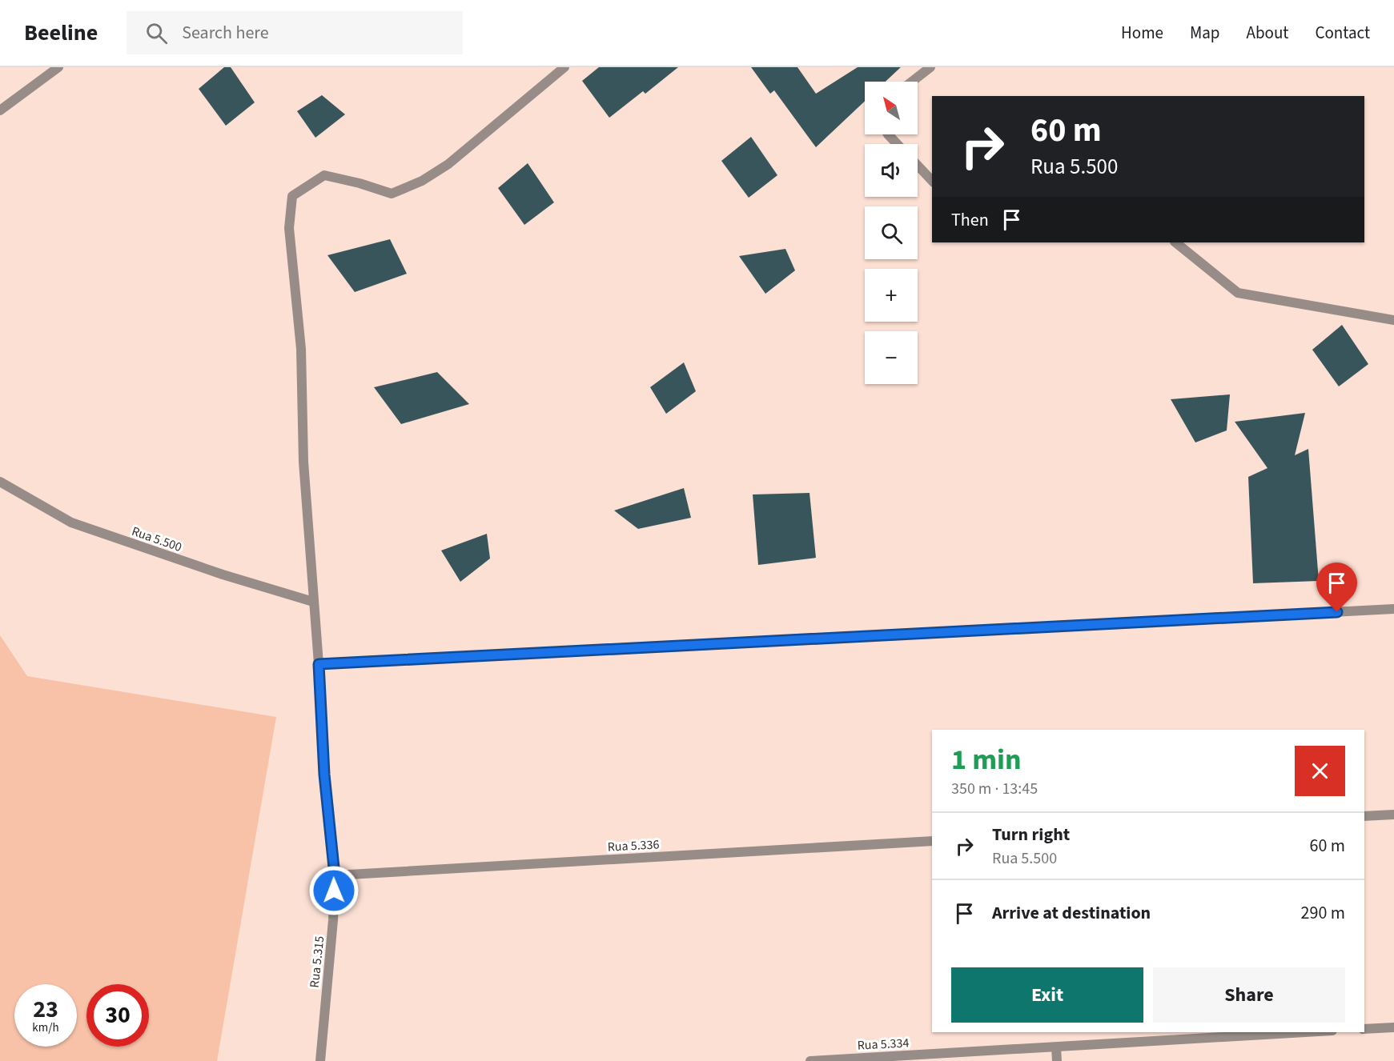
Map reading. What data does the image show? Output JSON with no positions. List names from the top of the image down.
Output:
{
  "streets": {
    "street": [
      "Rua 5.500",
      "Rua 5.336",
      "Rua 5.315",
      "Rua 5.334"
    ]
  },
  "crossings": [
    ["Rua 5.500", "Rua 5.315"],
    ["Rua 5.336", "Rua 5.315"]
  ],
  "north": "top left",
  "page": {
    "header": "Beeline",
    "search": "Search here",
    "nav": [
      "Home",
      "Map",
      "About",
      "Contact"
    ],
    "map_buttons": ["+", "−"],
    "turn": ["60 m", "Rua 5.500"],
    "then": "Then",
    "heading": ["1 min", "350 m · 13:45"],
    "list": [
      {
        "name": "Turn right",
        "note": "Rua 5.500",
        "value": "60 m"
      },
      {
        "name": "Arrive at destination",
        "value": "290 m"
      }
    ],
    "buttons": ["Exit", "Share"],
    "speed": "23 km/h",
    "limit": "30"
  }
}
